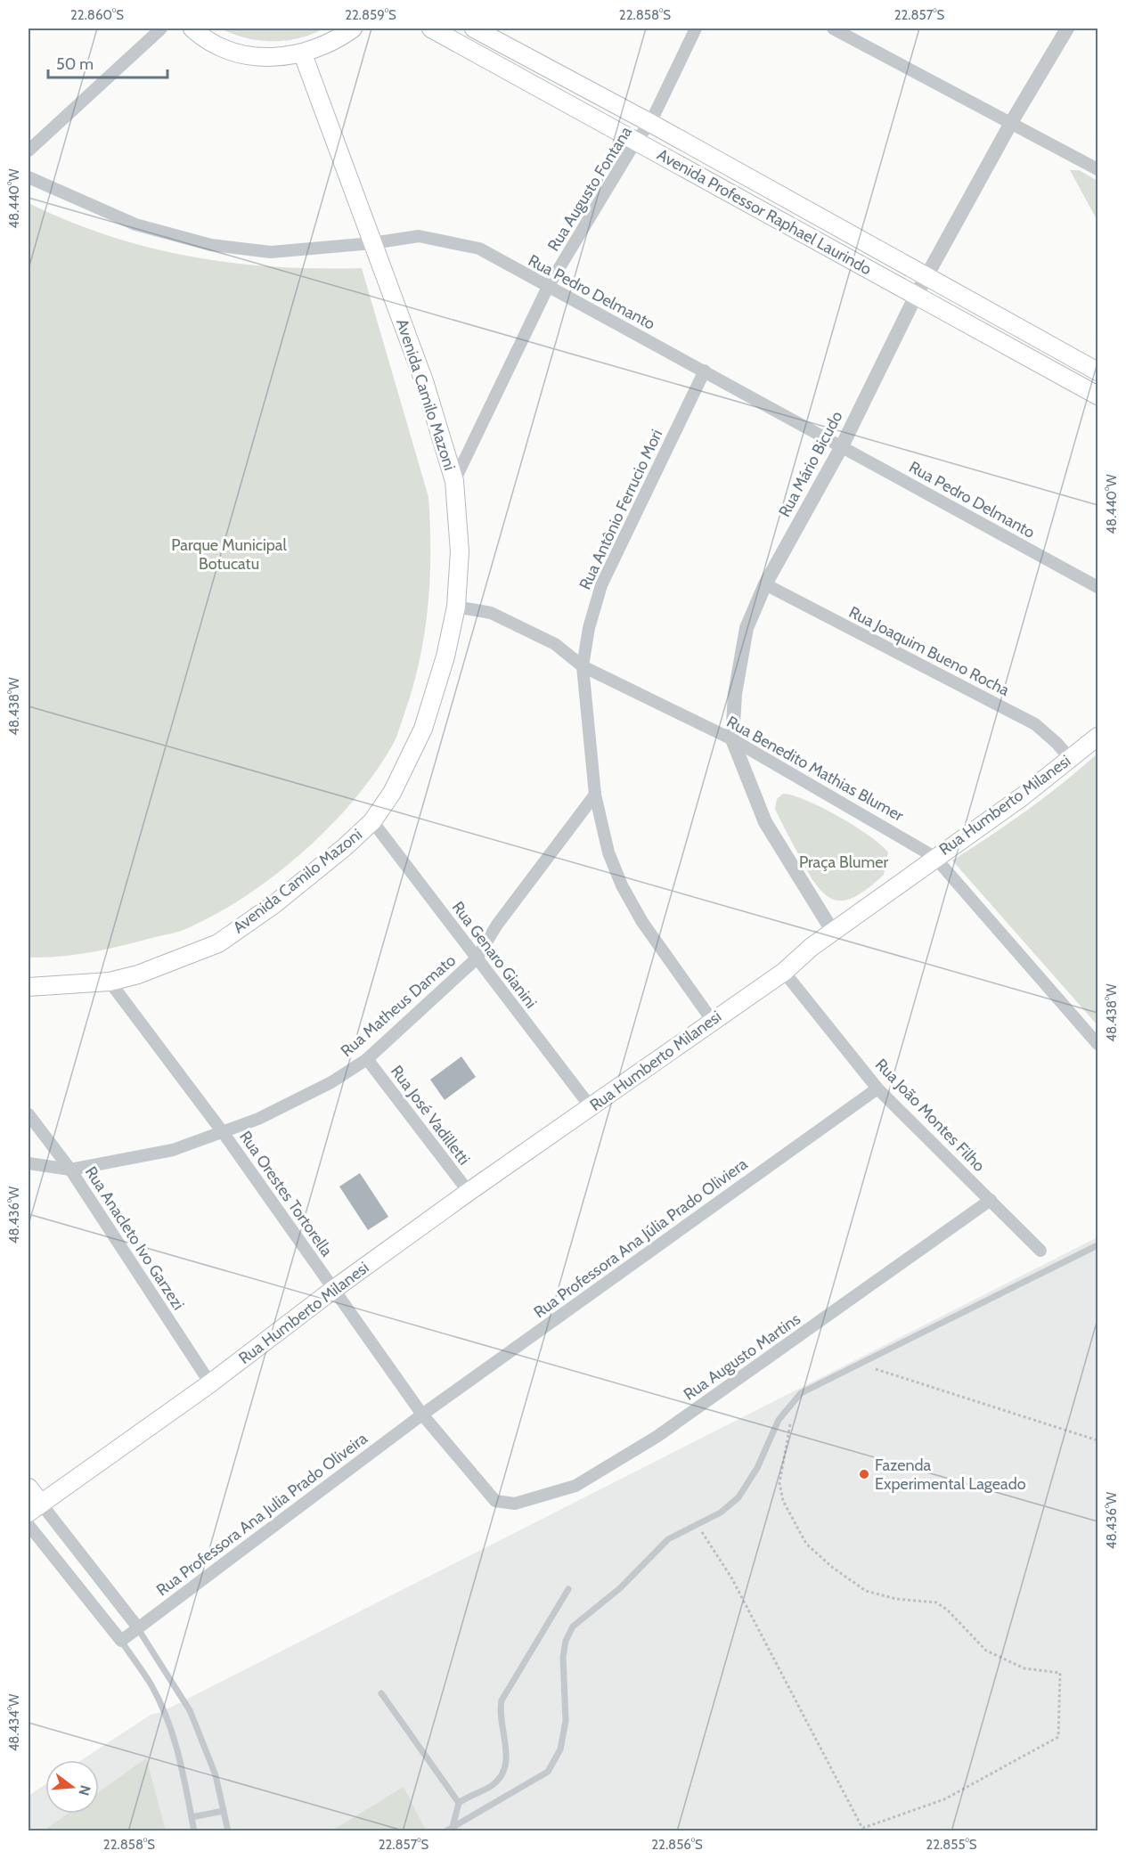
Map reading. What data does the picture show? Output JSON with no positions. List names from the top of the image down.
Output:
{
  "streets": {
    "main road": ["Avenida Professor Raphael Laurindo", "Avenida Camilo Mazoni", "Rua Humberto Milanesi"],
    "street": [
      "Rua Augusto Fontana",
      "Rua Pedro Delmanto",
      "Rua Mário Bicudo",
      "Rua Antônio Ferrucio Mori",
      "Rua Joaquim Bueno Rocha",
      "Rua Benedito Mathias Blumer",
      "Rua Genaro Gianini",
      "Rua Matheus Damato",
      "Rua José Vadilletti",
      "Rua João Montes Filho",
      "Rua Orestes Tortorella",
      "Rua Anacleto Ivo Garzezi",
      "Rua Professora Ana Júlia Prado Oliviera",
      "Rua Augusto Martins",
      "Rua Professora Ana Julia Prado Oliveira"
    ]
  },
  "crossings": [
    ["Rua Augusto Fontana", "Avenida Professor Raphael Laurindo"],
    ["Rua Augusto Fontana", "Rua Pedro Delmanto"],
    ["Rua Augusto Fontana", "Avenida Camilo Mazoni"],
    ["Avenida Professor Raphael Laurindo", "Rua Mário Bicudo"],
    ["Rua Pedro Delmanto", "Avenida Camilo Mazoni"],
    ["Rua Pedro Delmanto", "Rua Mário Bicudo"],
    ["Rua Pedro Delmanto", "Rua Antônio Ferrucio Mori"],
    ["Avenida Camilo Mazoni", "Rua Benedito Mathias Blumer"],
    ["Avenida Camilo Mazoni", "Rua Genaro Gianini"],
    ["Avenida Camilo Mazoni", "Rua Orestes Tortorella"],
    ["Rua Mário Bicudo", "Rua Joaquim Bueno Rocha"],
    ["Rua Mário Bicudo", "Rua Benedito Mathias Blumer"],
    ["Rua Mário Bicudo", "Rua Humberto Milanesi"],
    ["Rua Antônio Ferrucio Mori", "Rua Benedito Mathias Blumer"],
    ["Rua Antônio Ferrucio Mori", "Rua Humberto Milanesi"],
    ["Rua Antônio Ferrucio Mori", "Rua Matheus Damato"],
    ["Rua Joaquim Bueno Rocha", "Rua Humberto Milanesi"],
    ["Rua Benedito Mathias Blumer", "Rua Humberto Milanesi"],
    ["Rua Humberto Milanesi", "Rua Genaro Gianini"],
    ["Rua Humberto Milanesi", "Rua José Vadilletti"],
    ["Rua Humberto Milanesi", "Rua João Montes Filho"],
    ["Rua Humberto Milanesi", "Rua Orestes Tortorella"],
    ["Rua Humberto Milanesi", "Rua Anacleto Ivo Garzezi"],
    ["Rua Genaro Gianini", "Rua Matheus Damato"],
    ["Rua Matheus Damato", "Rua José Vadilletti"],
    ["Rua Matheus Damato", "Rua Orestes Tortorella"],
    ["Rua Matheus Damato", "Rua Anacleto Ivo Garzezi"],
    ["Rua João Montes Filho", "Rua Professora Ana Júlia Prado Oliviera"],
    ["Rua João Montes Filho", "Rua Augusto Martins"],
    ["Rua Orestes Tortorella", "Rua Professora Ana Júlia Prado Oliviera"],
    ["Rua Orestes Tortorella", "Rua Augusto Martins"],
    ["Rua Orestes Tortorella", "Rua Professora Ana Julia Prado Oliveira"],
    ["Rua Professora Ana Júlia Prado Oliviera", "Rua Professora Ana Julia Prado Oliveira"]
  ],
  "parks": ["Parque Municipal Botucatu", "Praça Blumer"],
  "places": ["Fazenda Experimental Lageado"],
  "scale_bar": "50 m",
  "north": "right",
  "coordinates": [
    "22.860°S",
    "22.859°S",
    "22.858°S",
    "22.857°S",
    "48.440°W",
    "48.438°W",
    "48.436°W",
    "48.434°W",
    "22.856°S",
    "22.855°S"
  ]
}
